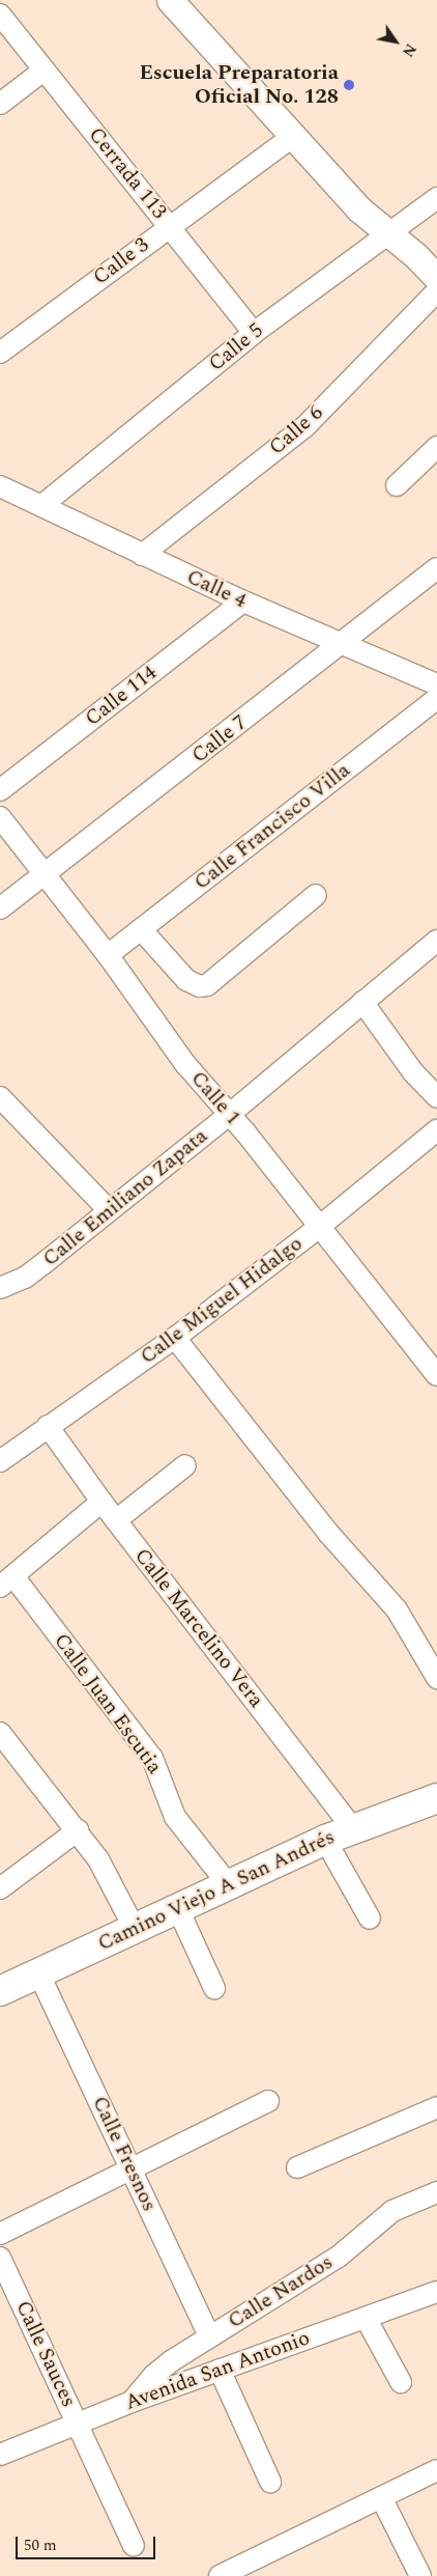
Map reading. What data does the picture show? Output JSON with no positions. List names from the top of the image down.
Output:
{
  "streets": {
    "main road": ["Camino Viejo A San Andrés"],
    "street": [
      "Cerrada 113",
      "Calle 3",
      "Calle 5",
      "Calle 6",
      "Calle 4",
      "Calle 114",
      "Calle 7",
      "Calle Francisco Villa",
      "Calle 1",
      "Calle Emiliano Zapata",
      "Calle Miguel Hidalgo",
      "Calle Marcelino Vera",
      "Calle Juan Escutia",
      "Calle Fresnos",
      "Calle Nardos",
      "Calle Sauces",
      "Avenida San Antonio"
    ]
  },
  "crossings": [
    ["Cerrada 113", "Calle 3"],
    ["Cerrada 113", "Calle 5"],
    ["Calle 5", "Calle 4"],
    ["Calle 6", "Calle 4"],
    ["Calle 4", "Calle 114"],
    ["Calle 4", "Calle 7"],
    ["Calle 7", "Calle 1"],
    ["Calle Francisco Villa", "Calle 1"],
    ["Calle 1", "Calle Emiliano Zapata"],
    ["Calle 1", "Calle Miguel Hidalgo"],
    ["Calle Miguel Hidalgo", "Calle Marcelino Vera"],
    ["Calle Marcelino Vera", "Camino Viejo A San Andrés"],
    ["Calle Juan Escutia", "Camino Viejo A San Andrés"],
    ["Camino Viejo A San Andrés", "Calle Fresnos"],
    ["Calle Fresnos", "Calle Nardos"],
    ["Calle Nardos", "Avenida San Antonio"],
    ["Calle Sauces", "Avenida San Antonio"]
  ],
  "places": ["Escuela Preparatoria Oficial No. 128"],
  "scale_bar": "50 m",
  "north": "bottom right"
}
